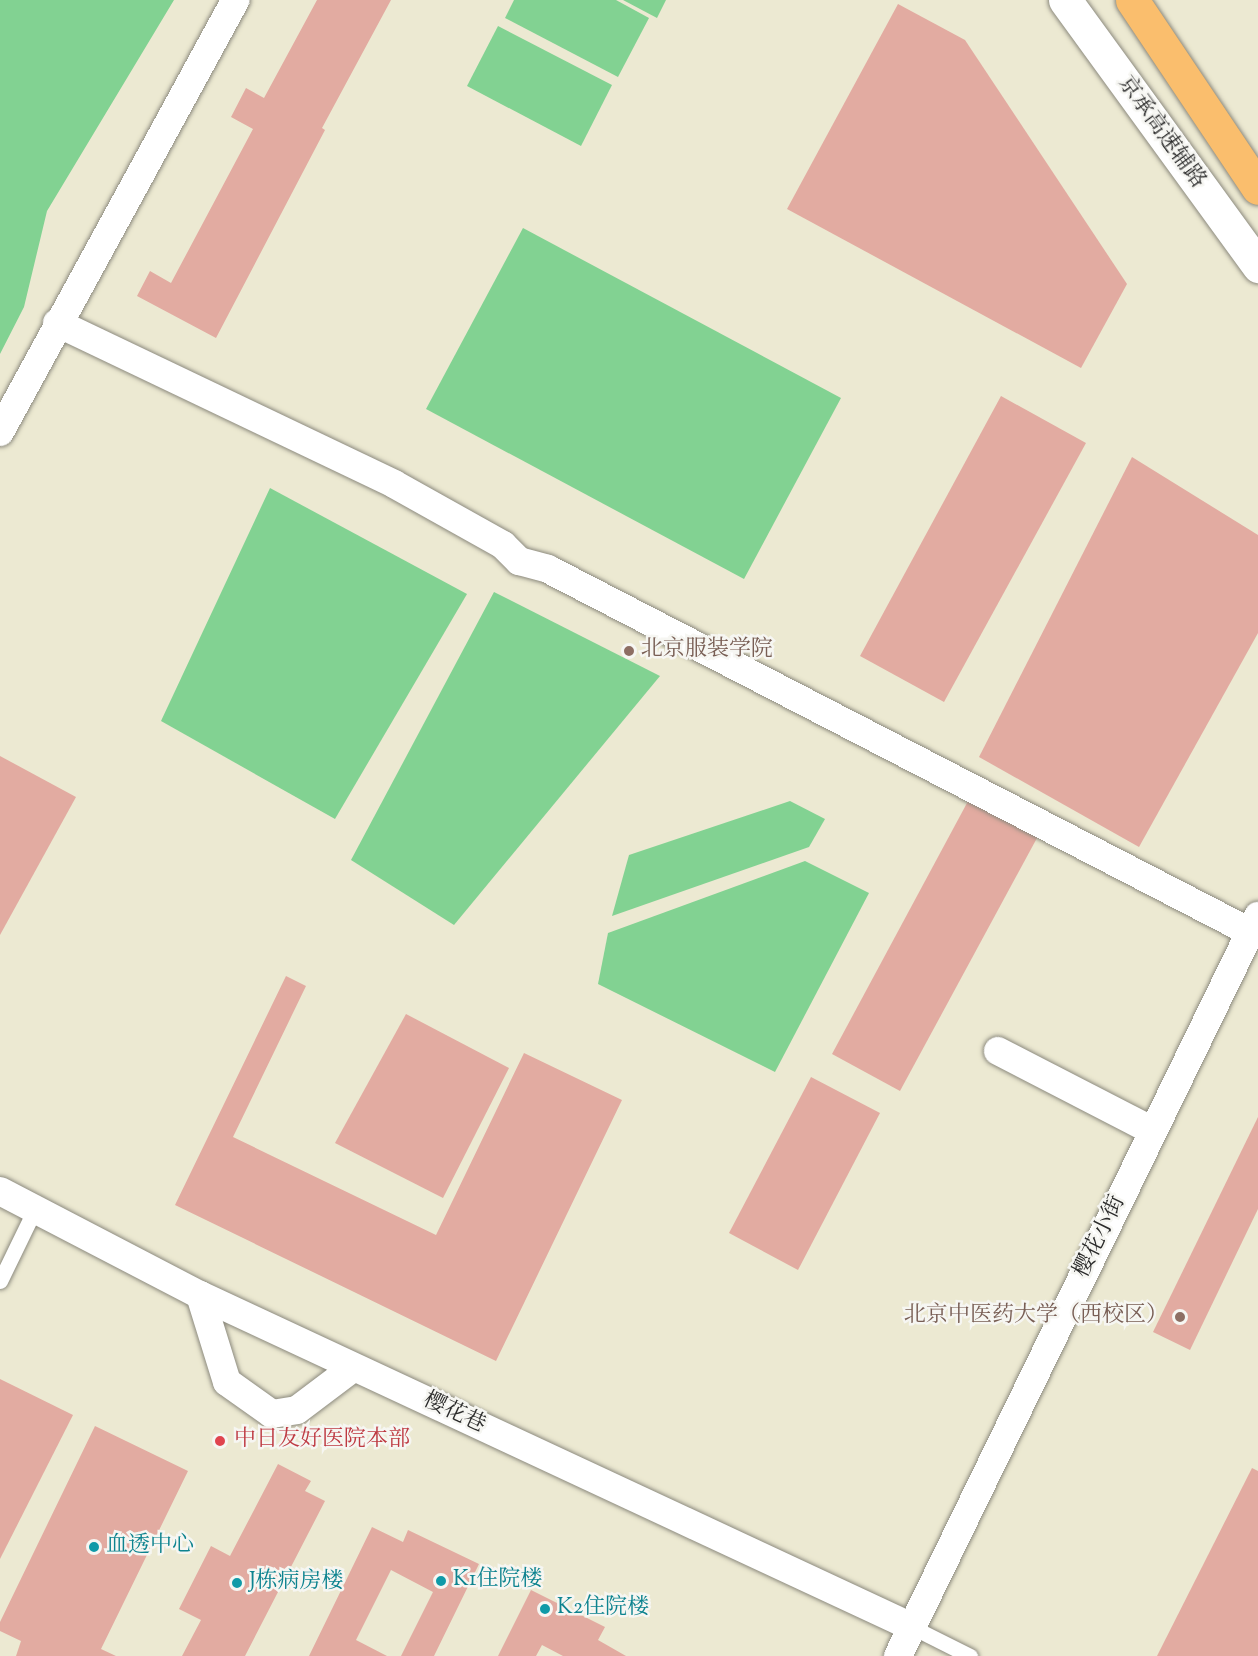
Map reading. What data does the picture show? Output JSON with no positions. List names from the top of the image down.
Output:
{
  "streets": {
    "street": ["京承高速辅路", "樱花小街", "樱花巷"]
  },
  "crossings": [
    ["樱花小街", "樱花巷"]
  ],
  "places": [
    "北京服装学院",
    "北京中医药大学（西校区）",
    "中日友好医院本部",
    "血透中心",
    "K1住院楼",
    "J栋病房楼",
    "K2住院楼"
  ]
}
